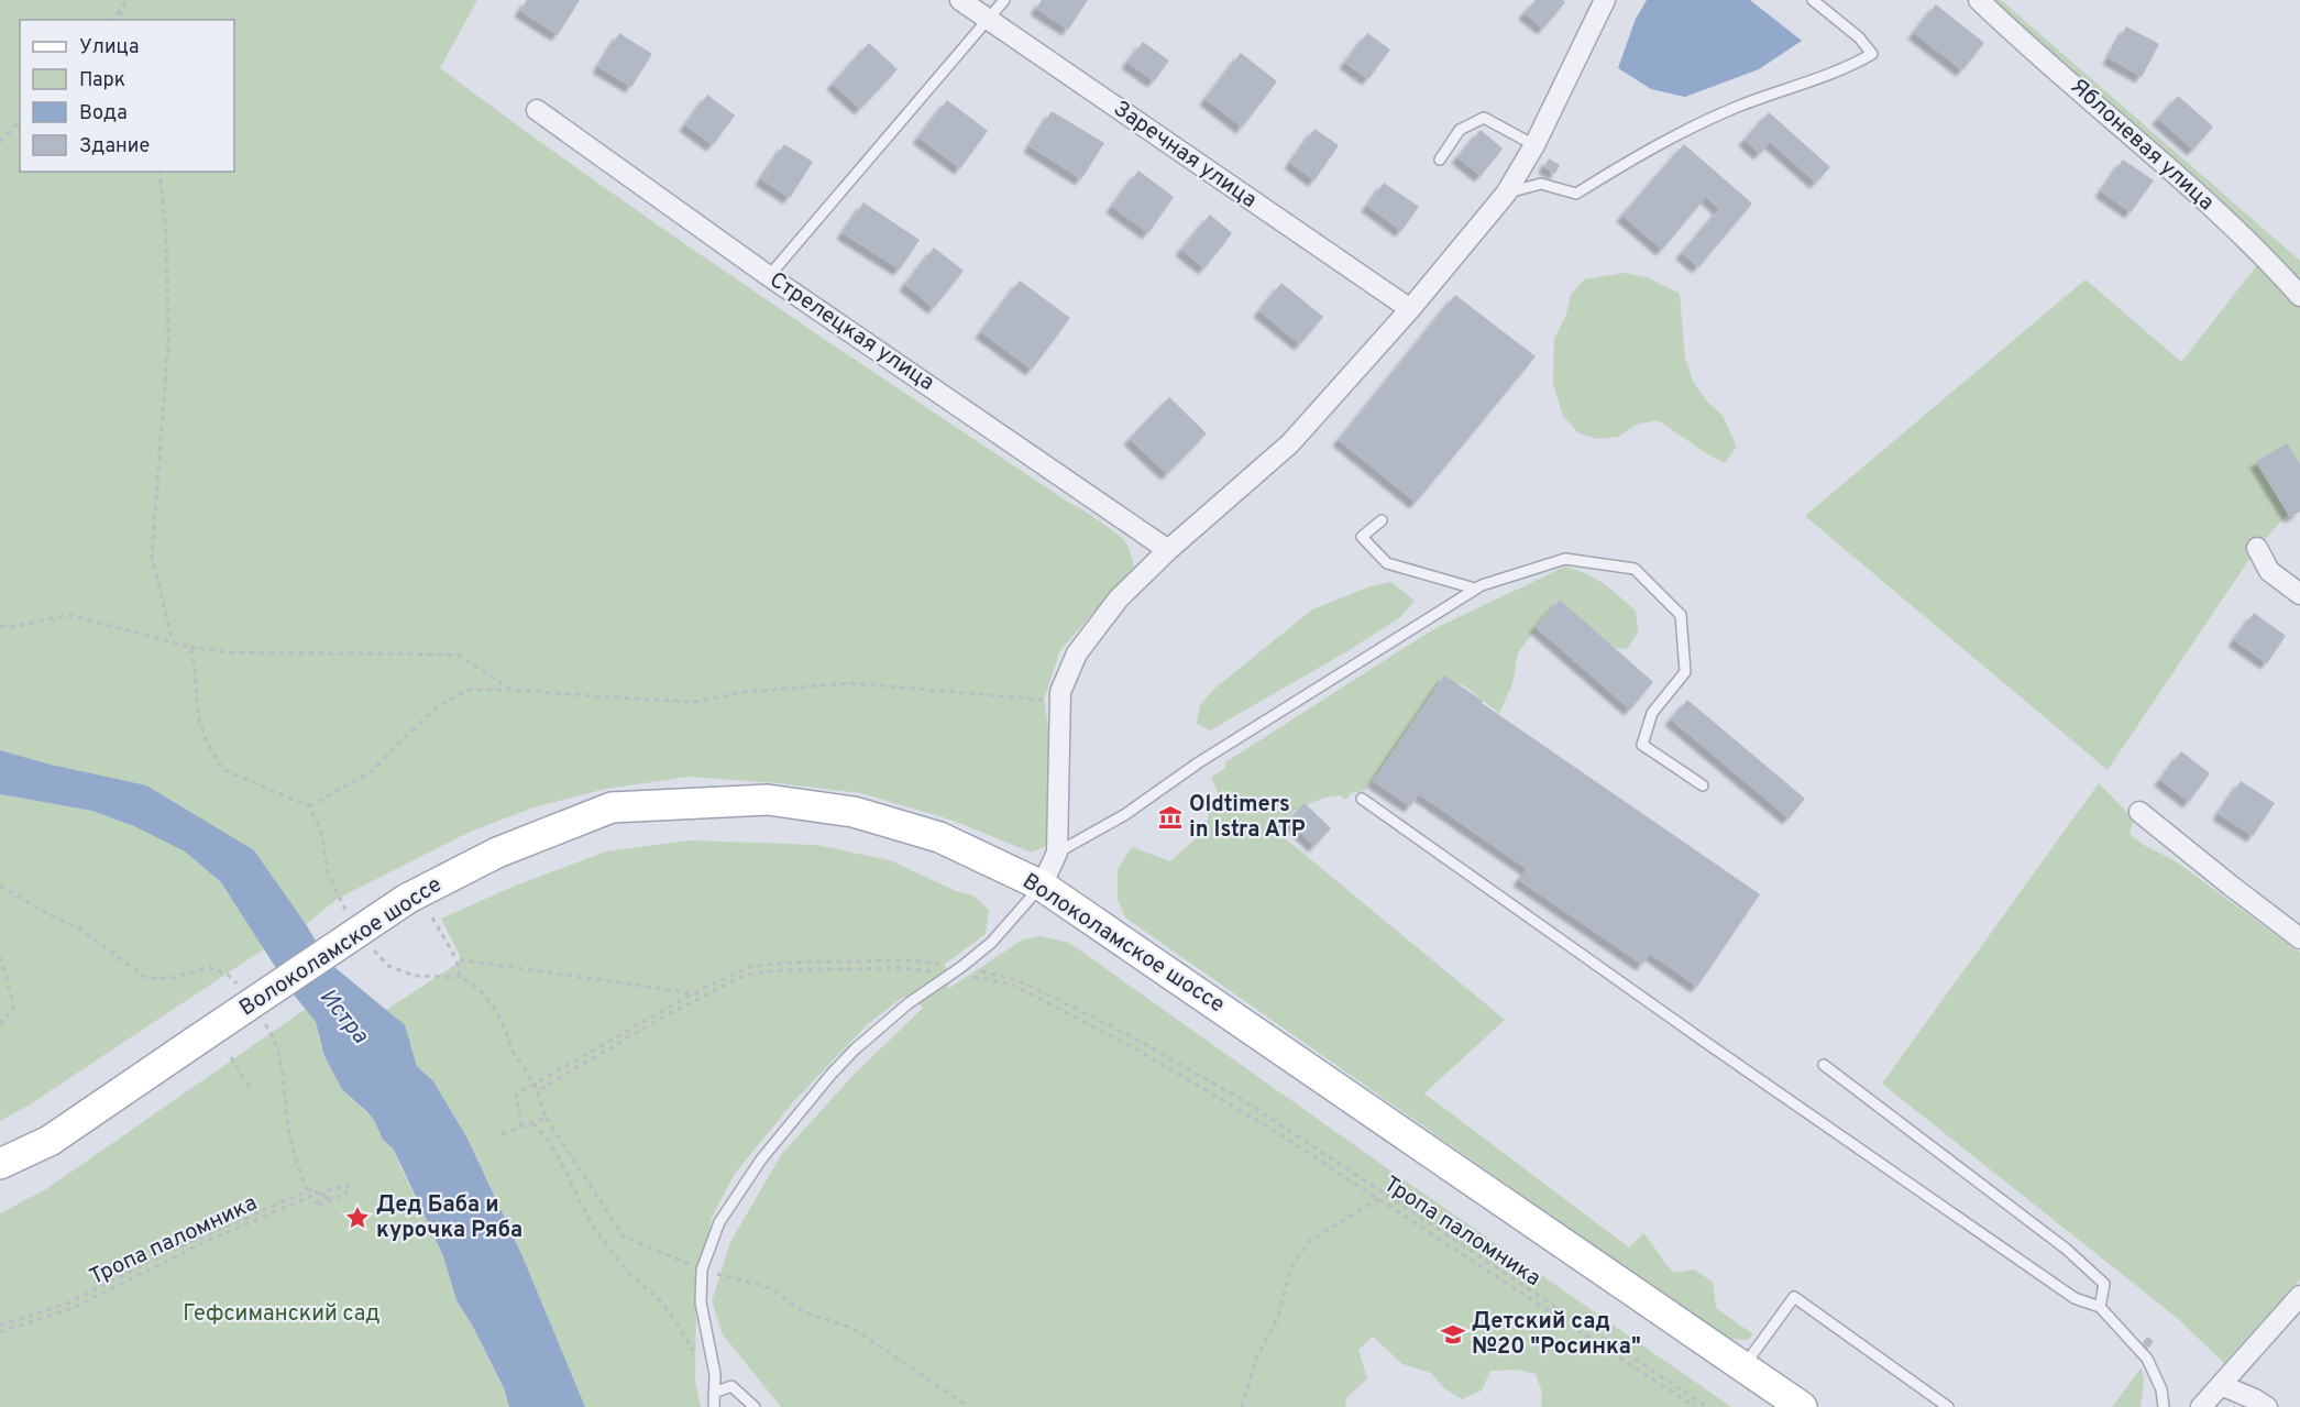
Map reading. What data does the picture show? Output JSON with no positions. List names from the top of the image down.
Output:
{
  "streets": {
    "main road": ["Волоколамское шоссе"],
    "street": ["Яблоневая улица", "Заречная улица", "Стрелецкая улица"],
    "path": ["Тропа паломника"]
  },
  "water": ["Истра"],
  "parks": ["Гефсиманский сад"],
  "places": {
    "museum": ["Oldtimers in Istra ATP"],
    "place": ["Дед Баба и курочка Ряба"],
    "school or university": ["Детский сад №20 \"Росинка\""]
  },
  "legend": [
    "Улица",
    "Парк",
    "Вода",
    "Здание"
  ]
}
